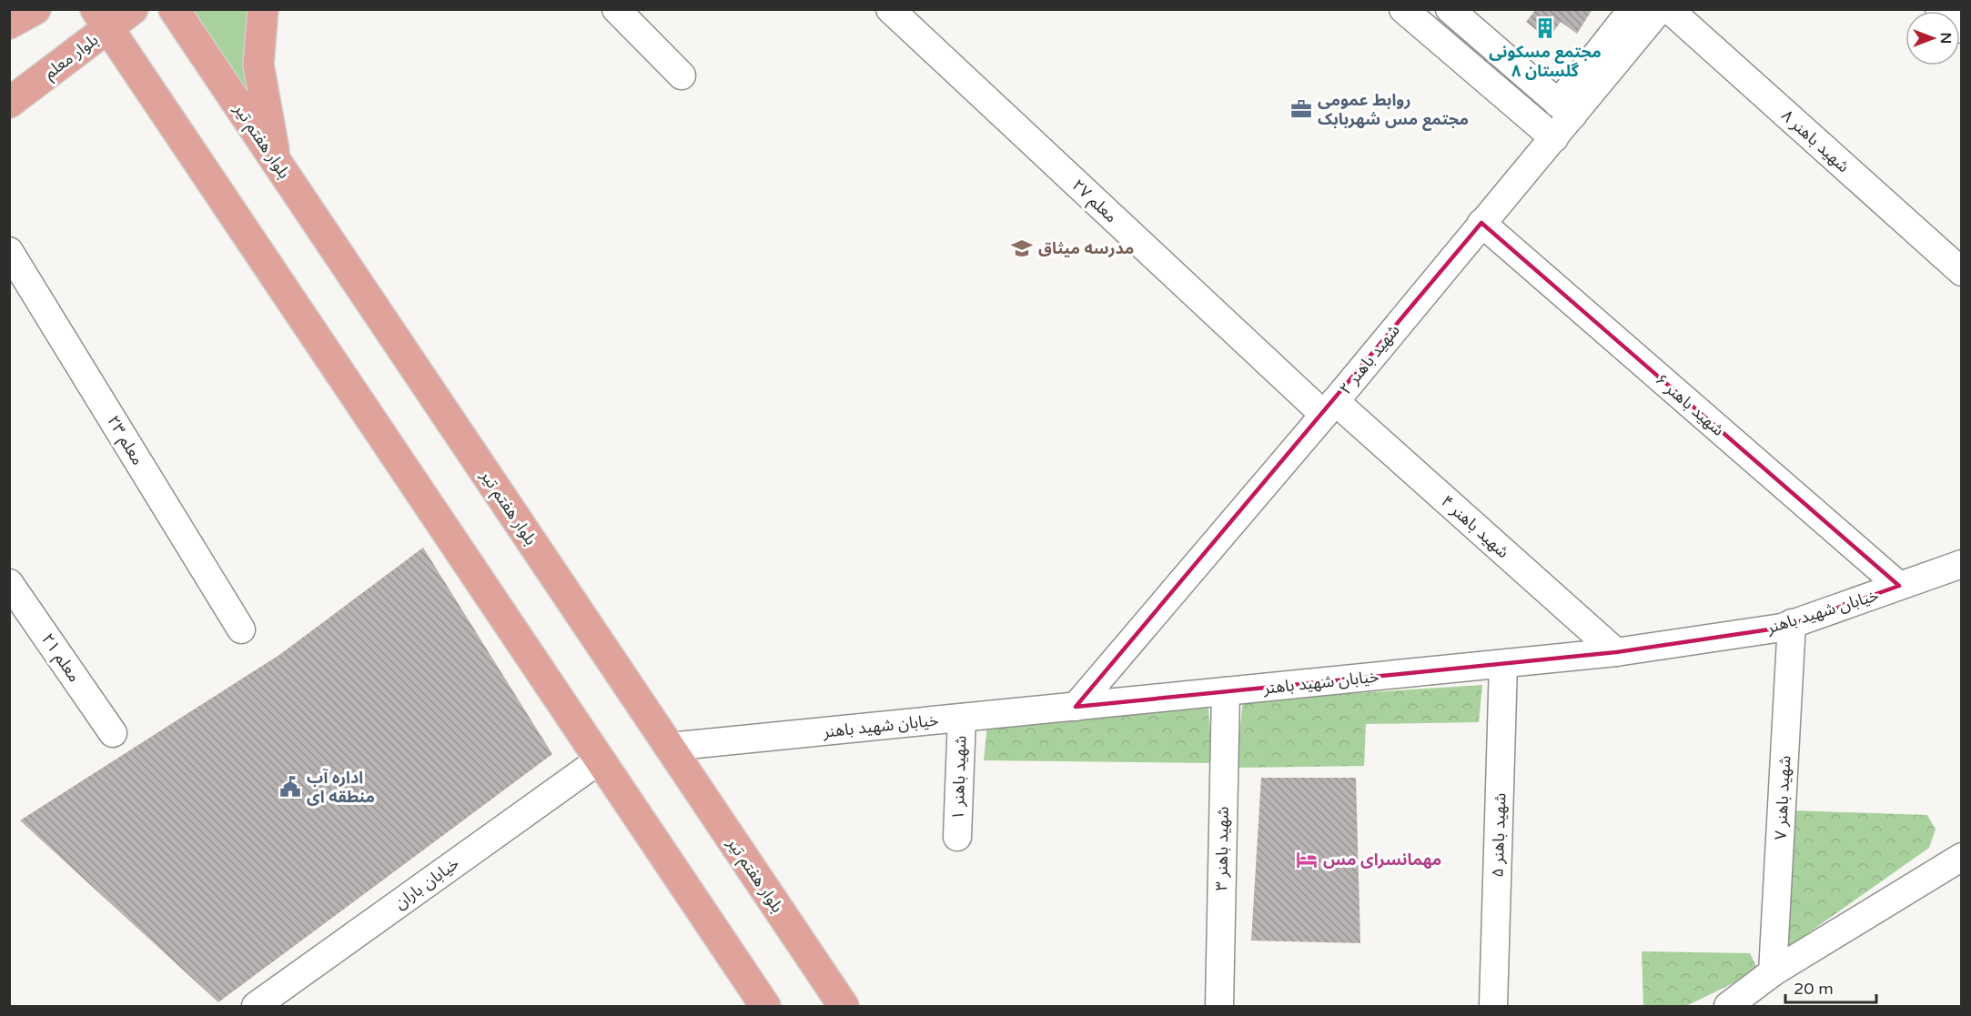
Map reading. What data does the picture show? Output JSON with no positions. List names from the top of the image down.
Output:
{
  "streets": {
    "main road": ["بلوار معلم", "بلوار هفتم تیر"],
    "street": [
      "شهید باهنر ۸",
      "معلم ۲۷",
      "شهید باهنر ۲",
      "شهید باهنر ۶",
      "معلم ۲۳",
      "شهید باهنر ۴",
      "خیابان شهید باهنر",
      "معلم ۲۱",
      "شهید باهنر ۱",
      "شهید باهنر ۷",
      "شهید باهنر ۵",
      "شهید باهنر ۳",
      "خیابان باران"
    ]
  },
  "crossings": [
    ["بلوار هفتم تیر", "خیابان شهید باهنر"],
    ["معلم ۲۷", "شهید باهنر ۲"],
    ["معلم ۲۷", "شهید باهنر ۴"],
    ["شهید باهنر ۲", "شهید باهنر ۶"],
    ["شهید باهنر ۲", "شهید باهنر ۴"],
    ["شهید باهنر ۲", "خیابان شهید باهنر"],
    ["شهید باهنر ۶", "خیابان شهید باهنر"],
    ["شهید باهنر ۴", "خیابان شهید باهنر"],
    ["خیابان شهید باهنر", "شهید باهنر ۱"],
    ["خیابان شهید باهنر", "شهید باهنر ۷"],
    ["خیابان شهید باهنر", "شهید باهنر ۵"],
    ["خیابان شهید باهنر", "شهید باهنر ۳"]
  ],
  "places": {
    "building": ["مجتمع مسکونی گلستان ۸"],
    "office": ["روابط عمومی مجتمع مس شهربابک"],
    "school or university": ["مدرسه میثاق"],
    "public building": ["اداره آب منطقه ای"],
    "hotel": ["مهمانسرای مس"]
  },
  "scale_bar": "20 m",
  "north": "right"
}
